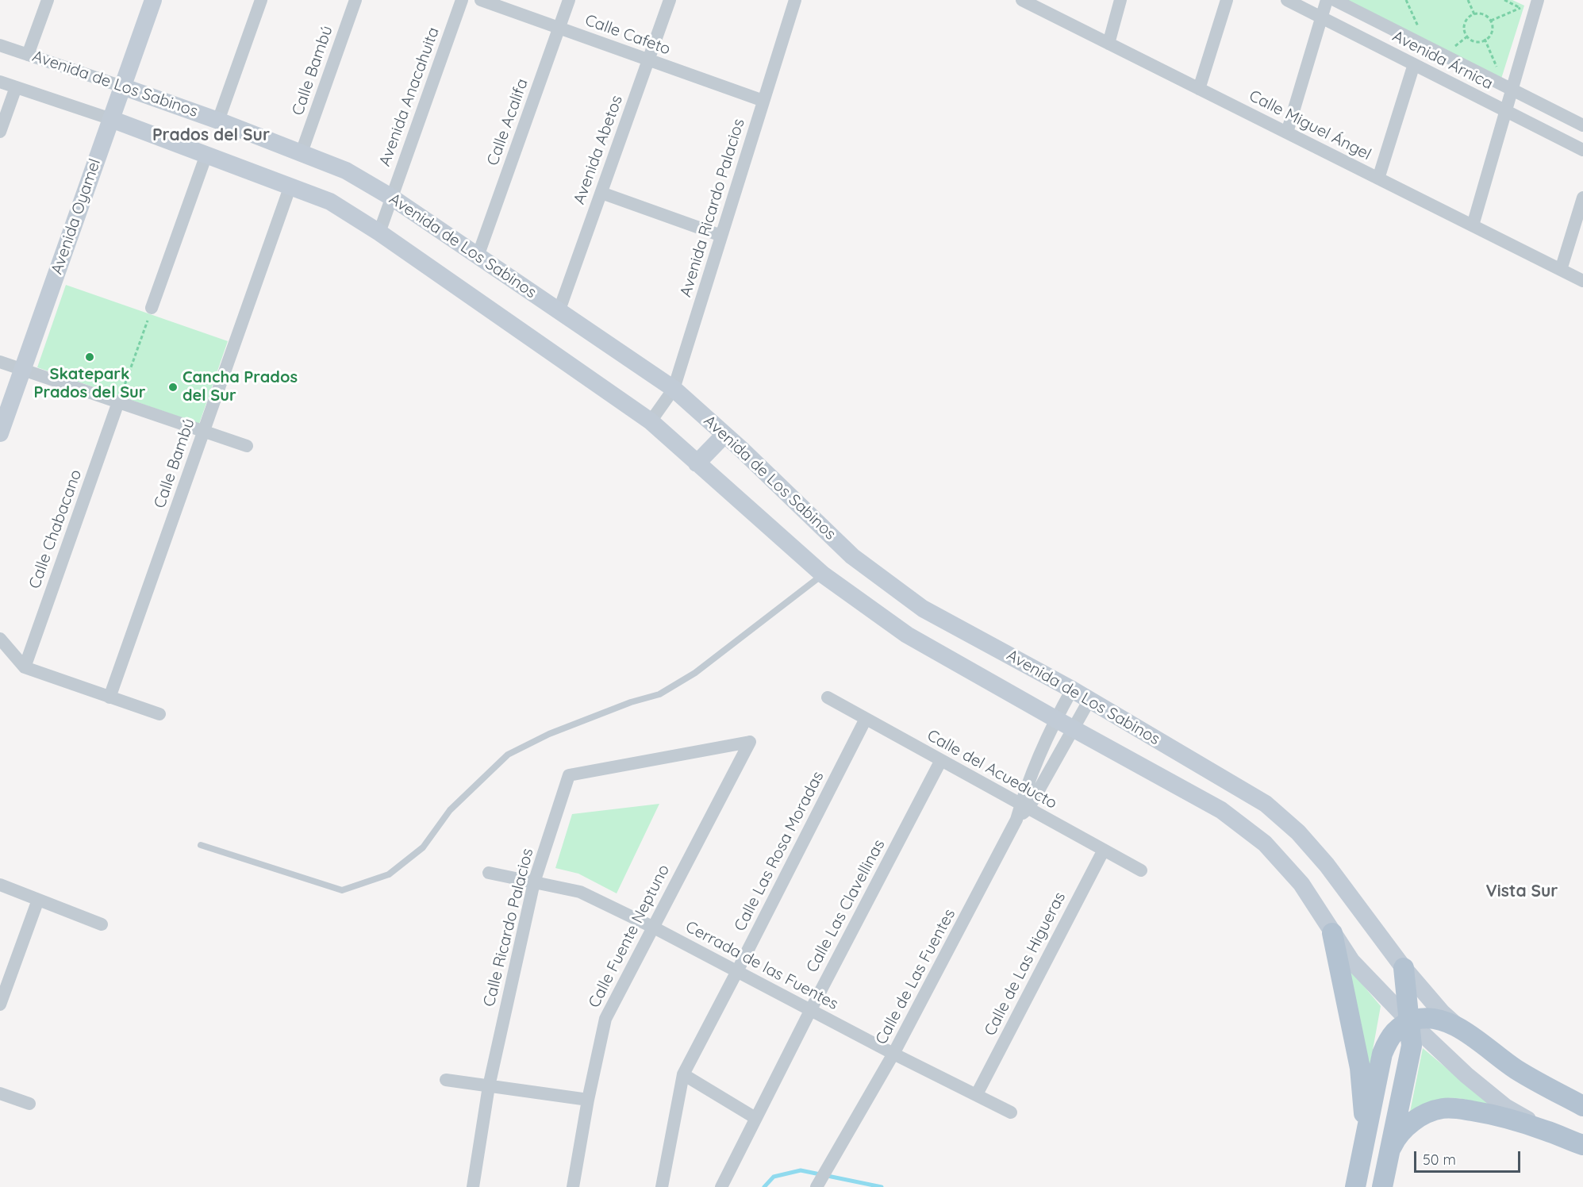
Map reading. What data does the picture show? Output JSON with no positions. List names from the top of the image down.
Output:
{
  "streets": {
    "street": [
      "Calle Cafeto",
      "Avenida Árnica",
      "Calle Bambú",
      "Avenida de Los Sabinos",
      "Avenida Anacahuita",
      "Calle Acalifa",
      "Calle Miguel Ángel",
      "Avenida Abetos",
      "Avenida Ricardo Palacios",
      "Avenida Oyamel",
      "Calle Chabacano",
      "Calle del Acueducto",
      "Calle Las Rosa Moradas",
      "Calle Las Clavellinas",
      "Calle Ricardo Palacios",
      "Calle Fuente Neptuno",
      "Calle de Las Higueras",
      "Cerrada de las Fuentes",
      "Calle de Las Fuentes"
    ]
  },
  "crossings": [
    ["Calle Cafeto", "Calle Acalifa"],
    ["Calle Cafeto", "Avenida Abetos"],
    ["Calle Cafeto", "Avenida Ricardo Palacios"],
    ["Calle Bambú", "Avenida de Los Sabinos"],
    ["Avenida de Los Sabinos", "Avenida Anacahuita"],
    ["Avenida de Los Sabinos", "Calle Acalifa"],
    ["Avenida de Los Sabinos", "Avenida Abetos"],
    ["Avenida de Los Sabinos", "Avenida Ricardo Palacios"],
    ["Avenida de Los Sabinos", "Avenida Oyamel"],
    ["Calle del Acueducto", "Calle Las Rosa Moradas"],
    ["Calle del Acueducto", "Calle Las Clavellinas"],
    ["Calle del Acueducto", "Calle de Las Higueras"],
    ["Calle del Acueducto", "Calle de Las Fuentes"],
    ["Calle Las Rosa Moradas", "Cerrada de las Fuentes"],
    ["Calle Las Clavellinas", "Cerrada de las Fuentes"],
    ["Calle Ricardo Palacios", "Calle Fuente Neptuno"],
    ["Calle Ricardo Palacios", "Cerrada de las Fuentes"],
    ["Calle Fuente Neptuno", "Cerrada de las Fuentes"],
    ["Calle de Las Higueras", "Cerrada de las Fuentes"],
    ["Cerrada de las Fuentes", "Calle de Las Fuentes"]
  ],
  "districts": ["Prados del Sur", "Vista Sur"],
  "places": ["Skatepark Prados del Sur", "Cancha Prados del Sur"],
  "scale_bar": "50 m"
}
